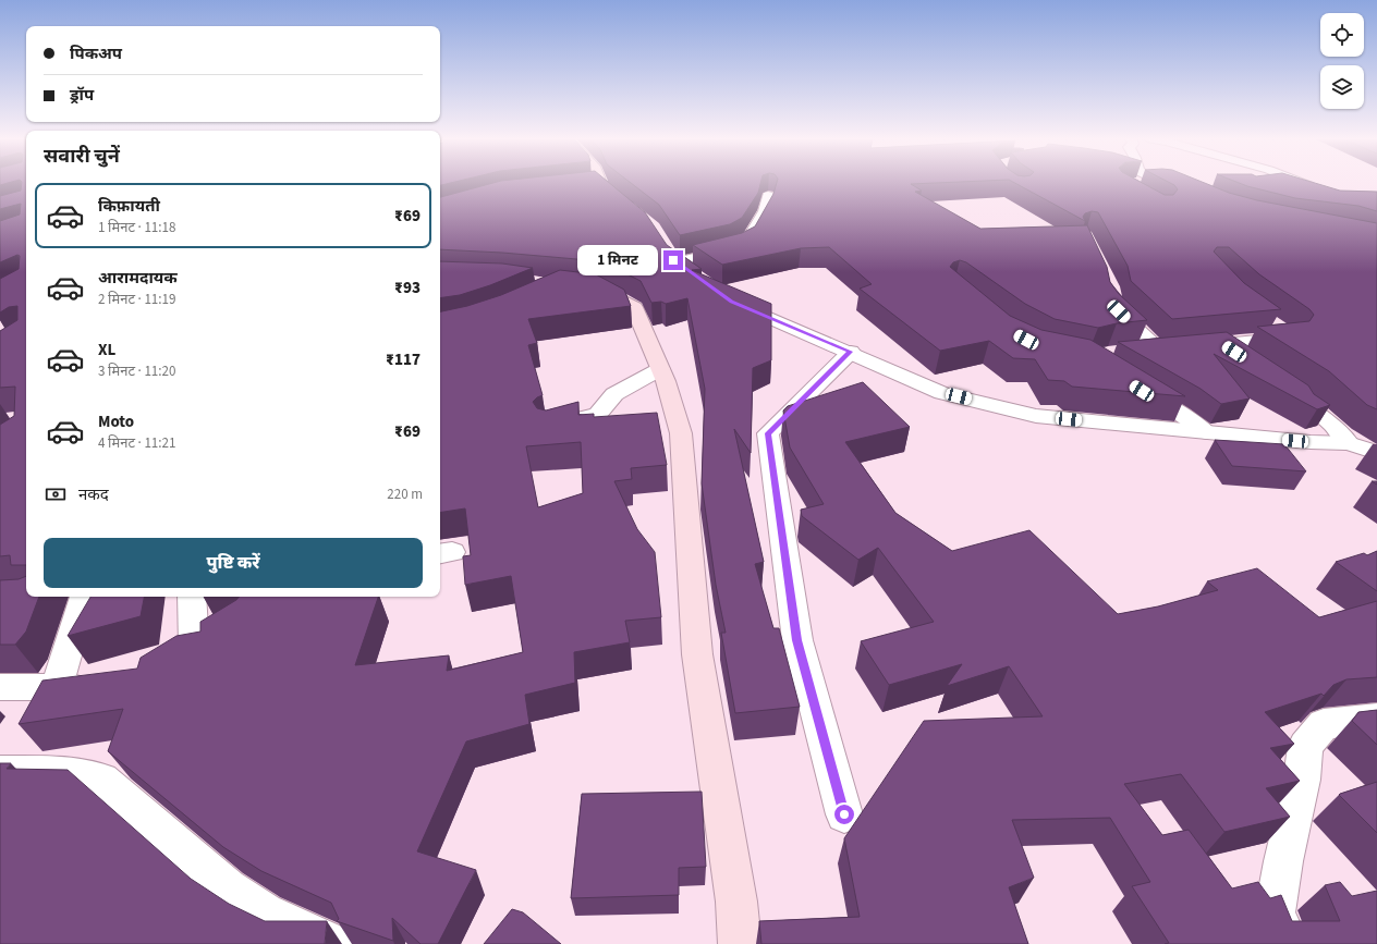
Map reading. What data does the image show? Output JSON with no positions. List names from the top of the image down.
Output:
{
  "page": {
    "banner": ["पिकअप", "ड्रॉप"],
    "heading": "सवारी चुनें",
    "list": [
      {
        "name": "किफ़ायती",
        "note": "1 मिनट · 11:18",
        "value": "₹69"
      },
      {
        "name": "आरामदायक",
        "note": "2 मिनट · 11:19",
        "value": "₹93"
      },
      {
        "name": "XL",
        "note": "3 मिनट · 11:20",
        "value": "₹117"
      },
      {
        "name": "Moto",
        "note": "4 मिनट · 11:21",
        "value": "₹69"
      }
    ],
    "bubble": "1 मिनट",
    "pay": ["नकद", "220 m"],
    "buttons": "पुष्टि करें"
  }
}
